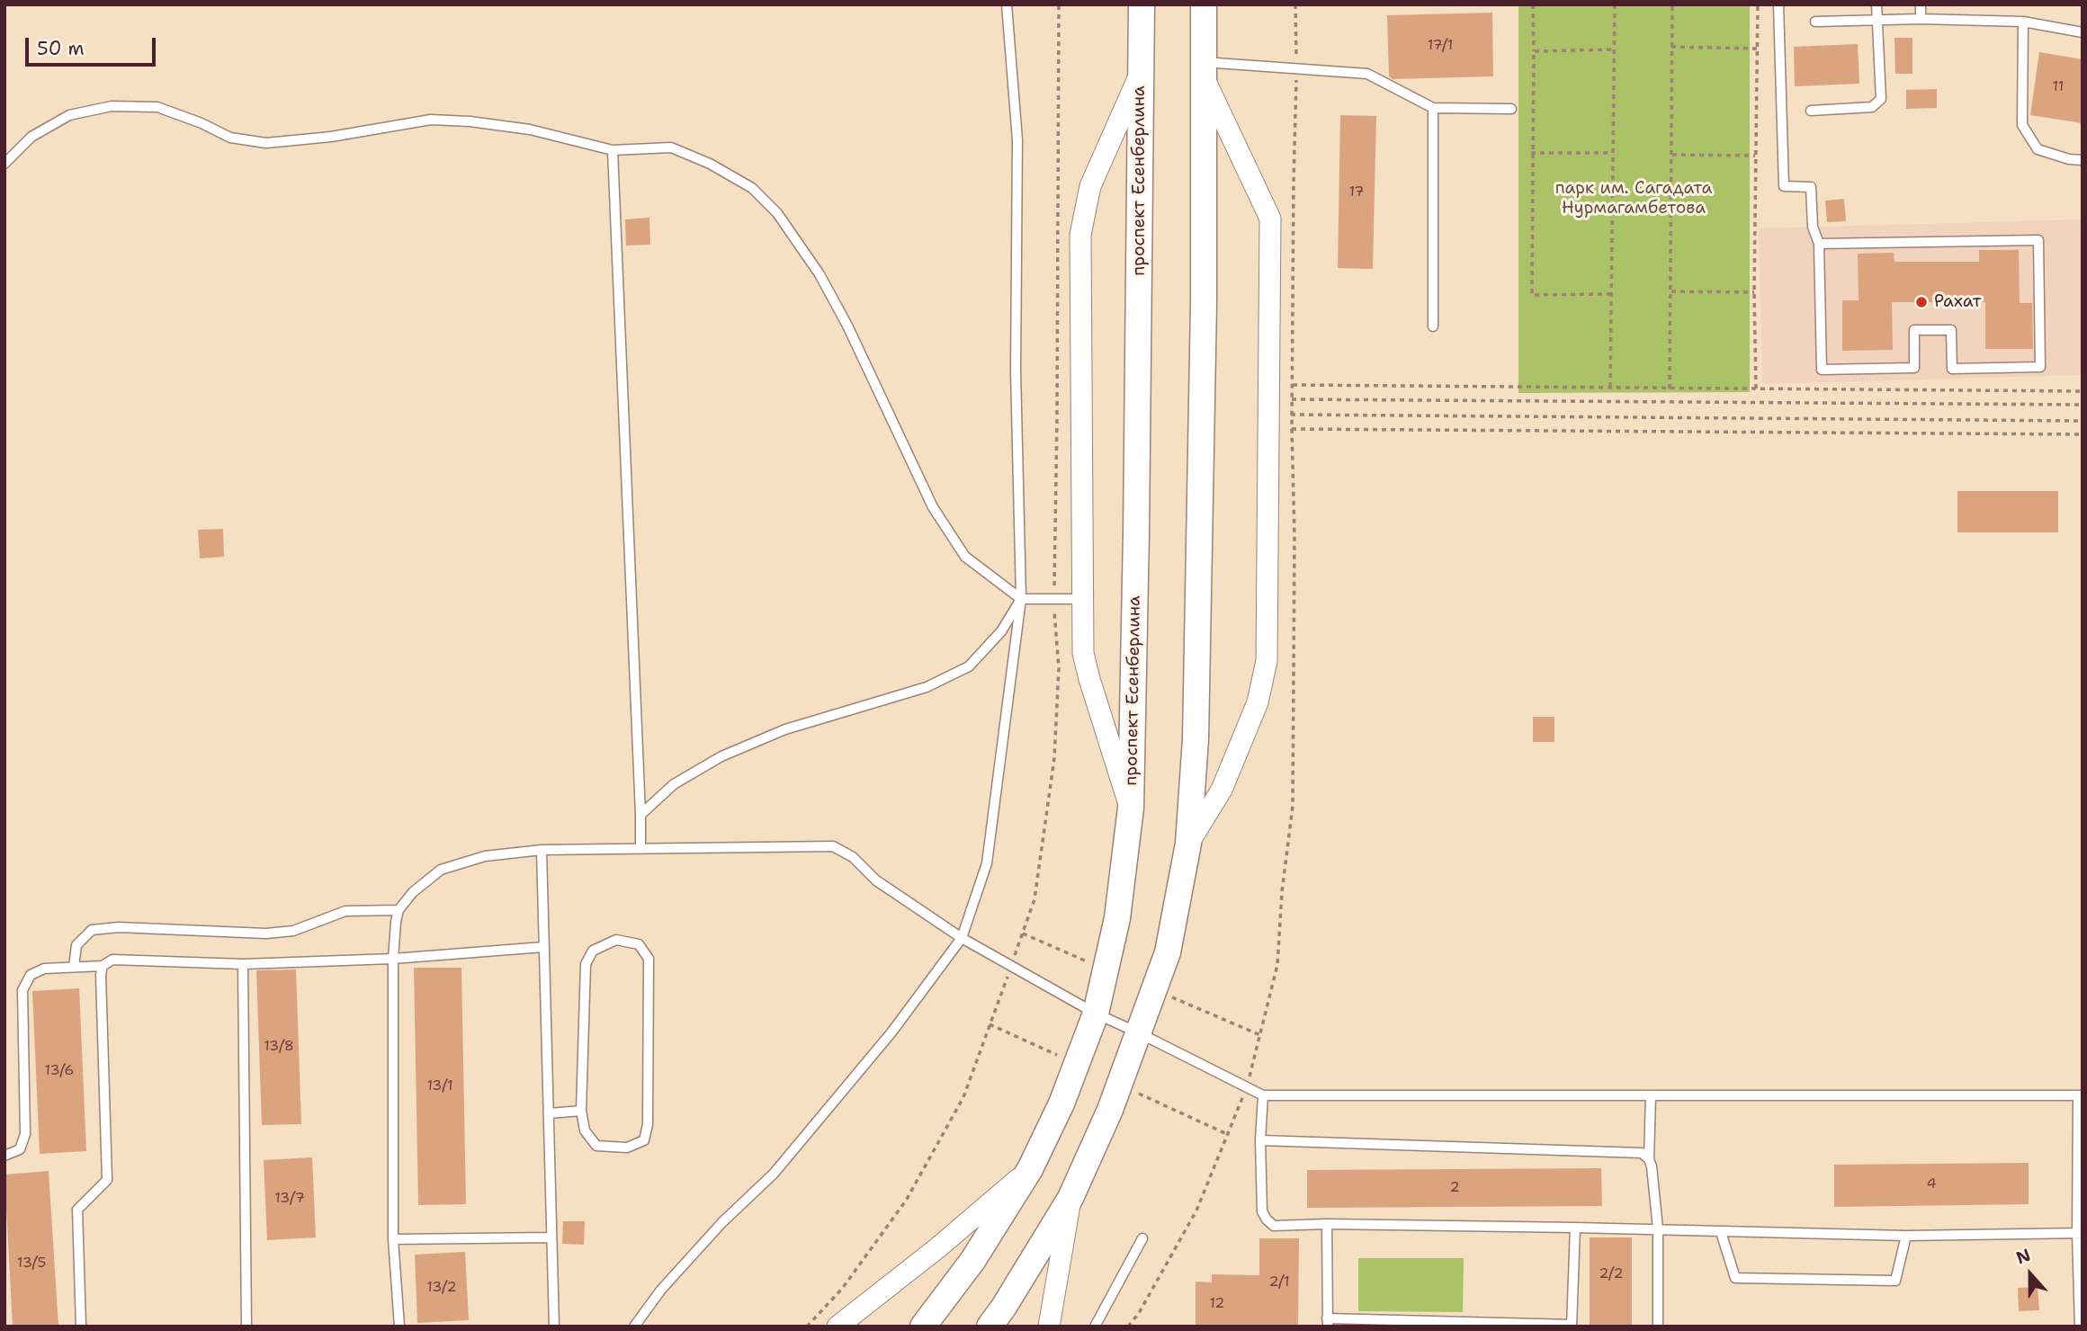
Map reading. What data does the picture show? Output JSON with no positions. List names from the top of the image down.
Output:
{
  "streets": {
    "street": ["проспект Есенберлина"]
  },
  "parks": ["парк им. Сагадата Нурмагамбетова"],
  "places": ["Рахат"],
  "house_numbers": [
    "17/1",
    "11",
    "17",
    "13/8",
    "13/6",
    "13/1",
    "4",
    "2",
    "13/7",
    "13/5",
    "2/2",
    "2/1",
    "13/2",
    "12"
  ],
  "scale_bar": "50 m",
  "north": "top"
}
